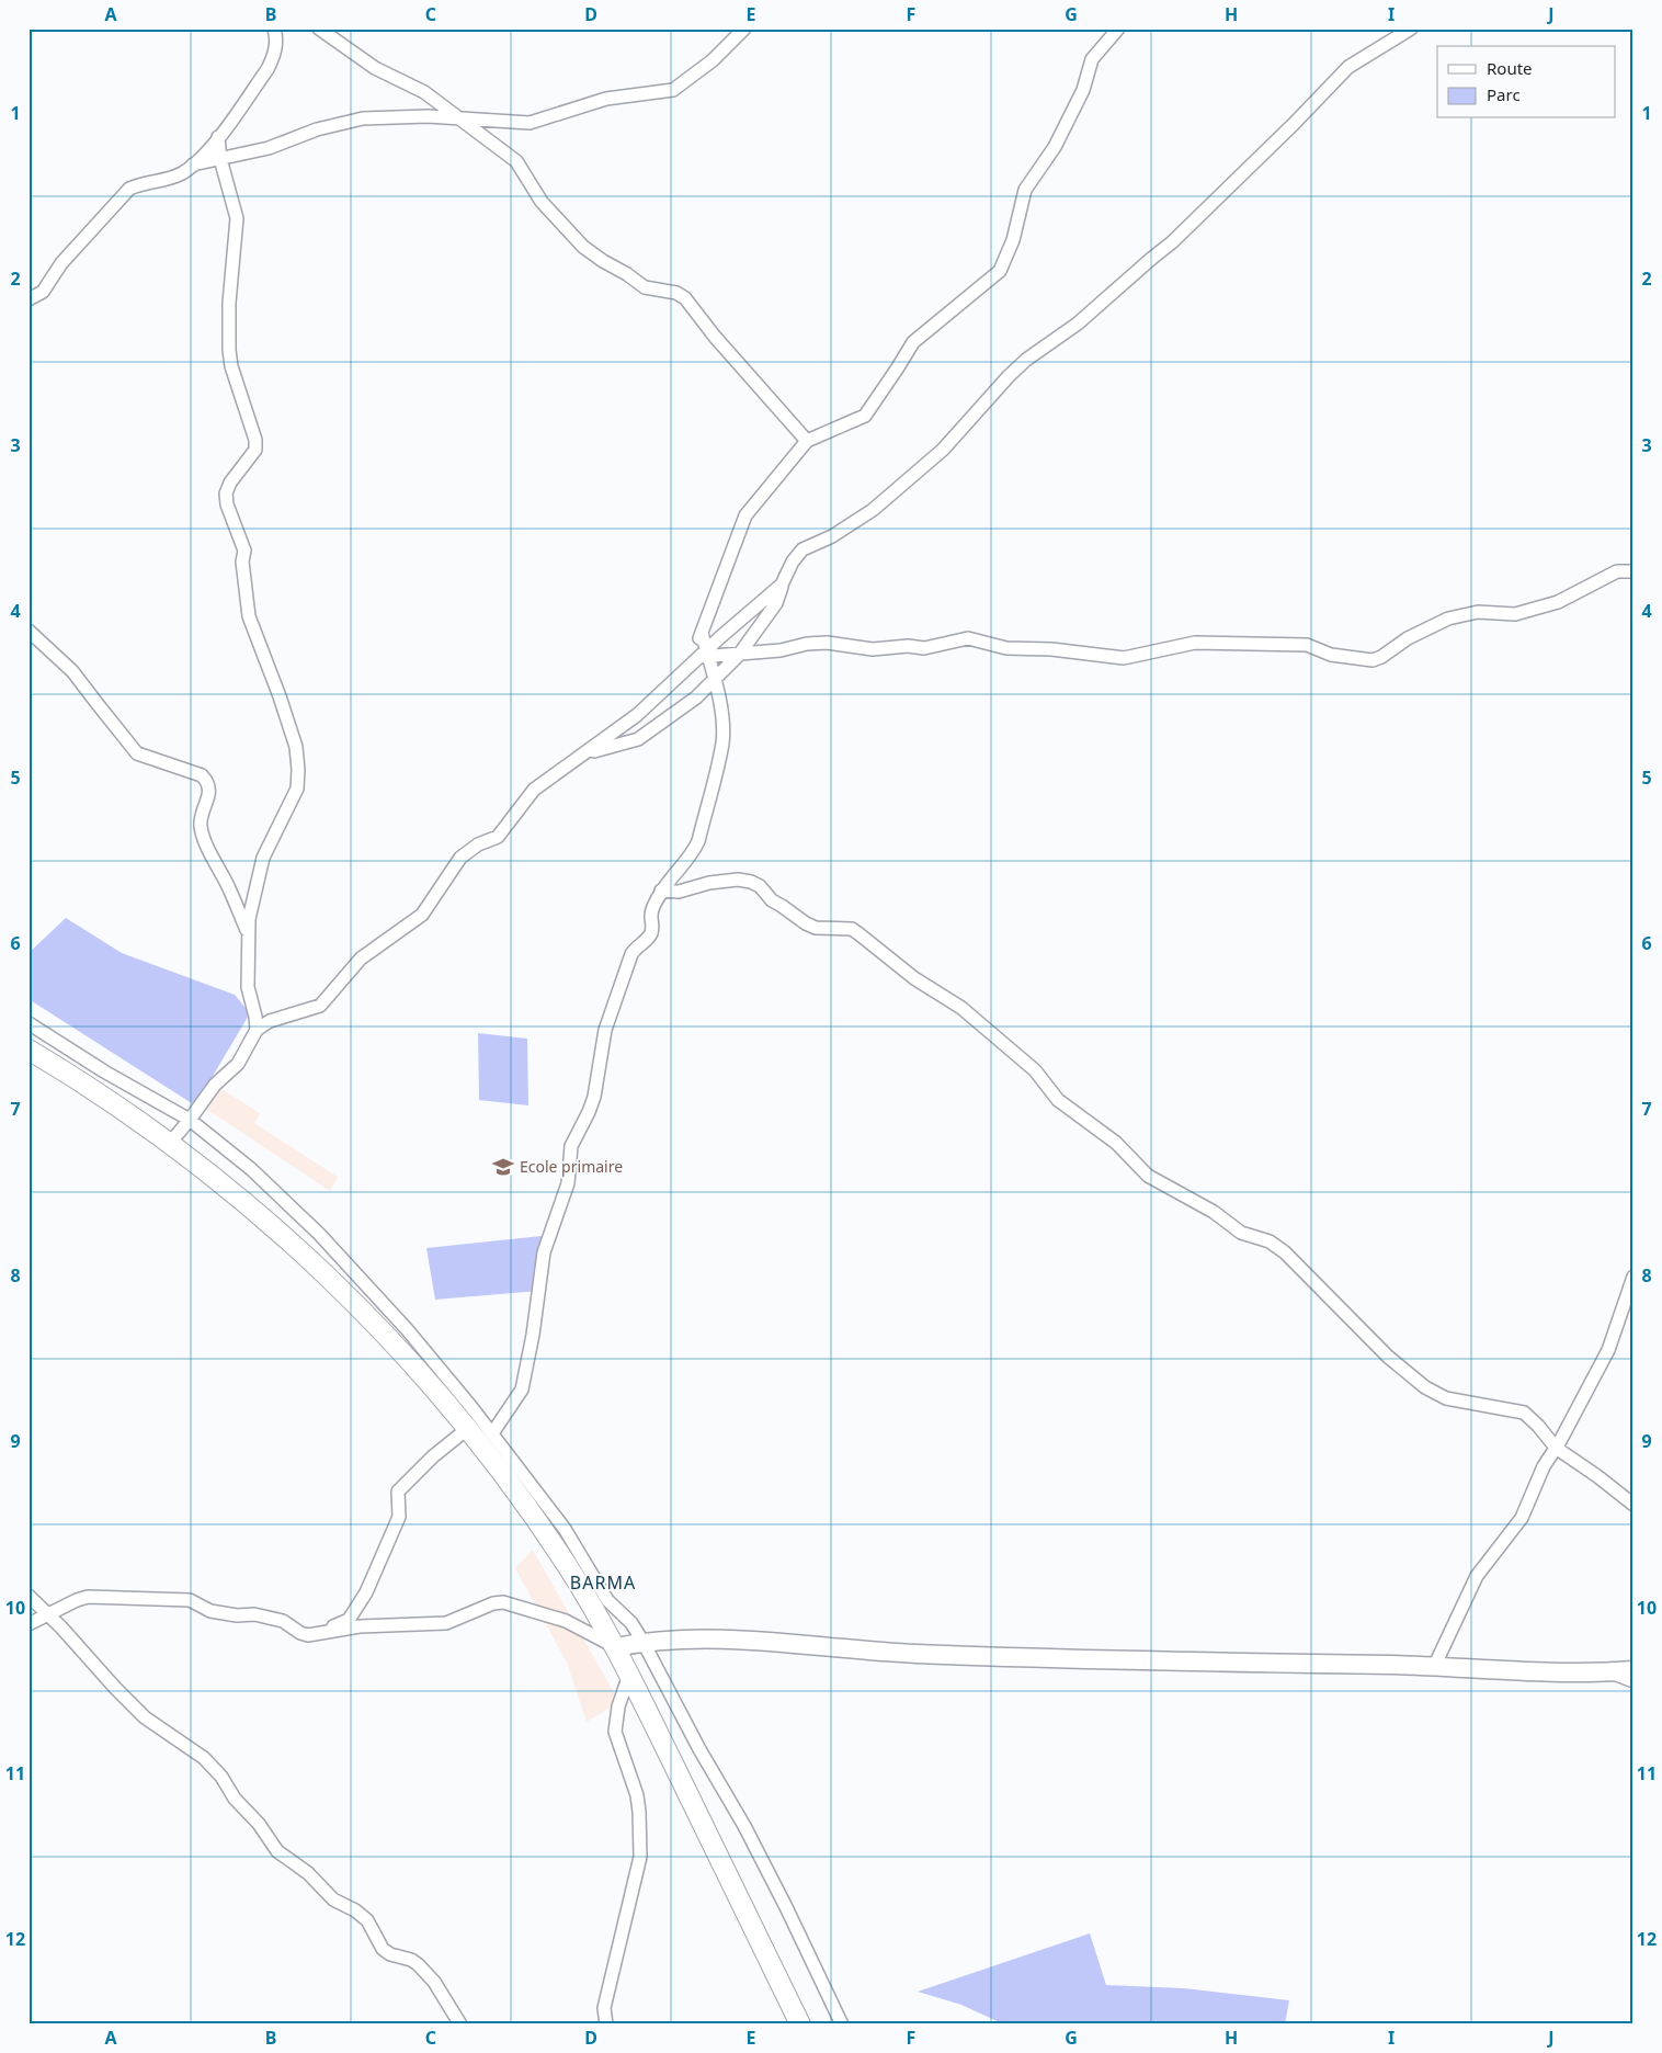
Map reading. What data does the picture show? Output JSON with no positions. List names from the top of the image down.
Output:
{
  "districts": ["BARMA"],
  "places": {
    "school or university": ["Ecole primaire"]
  },
  "legend": ["Route", "Parc"],
  "grid": {
    "columns": [
      "A",
      "B",
      "C",
      "D",
      "E",
      "F",
      "G",
      "H",
      "I",
      "J"
    ],
    "rows": [
      "1",
      "2",
      "3",
      "4",
      "5",
      "6",
      "7",
      "8",
      "9",
      "10",
      "11",
      "12"
    ]
  }
}
